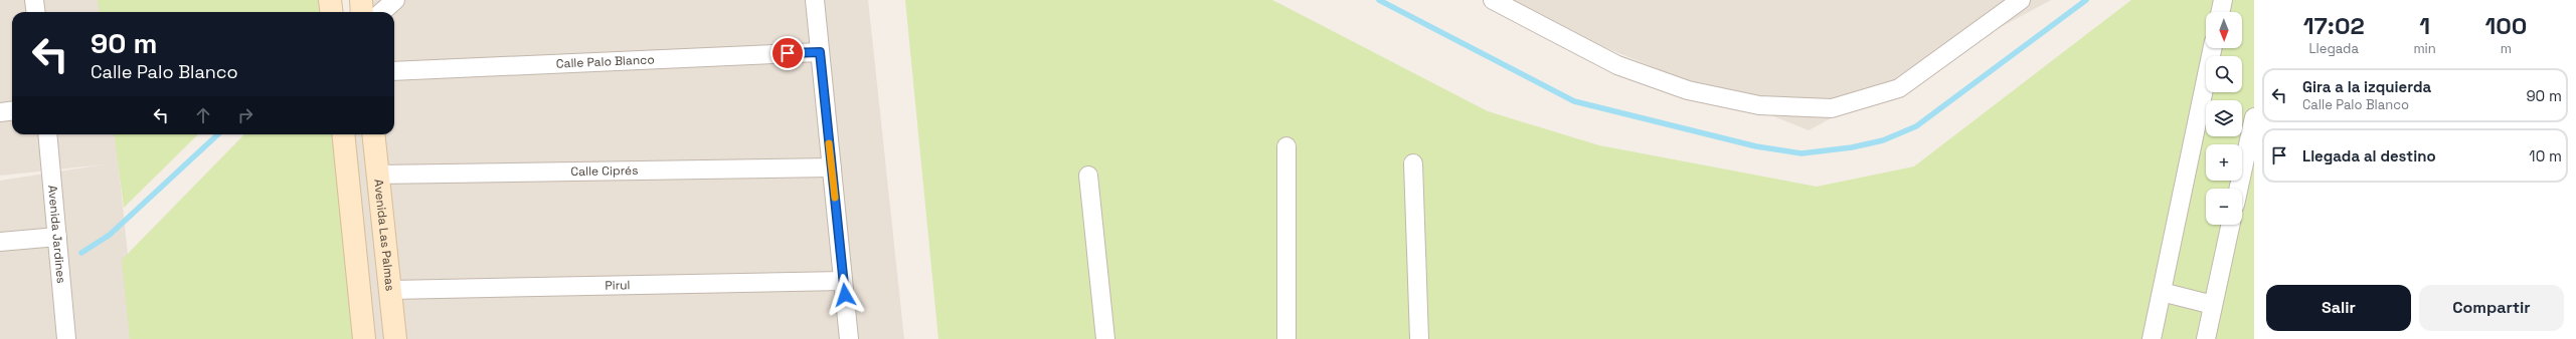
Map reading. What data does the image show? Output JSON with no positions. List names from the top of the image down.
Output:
{
  "streets": {
    "street": [
      "Calle Palo Blanco",
      "Calle Ciprés",
      "Avenida Jardines",
      "Avenida Las Palmas",
      "Pirul"
    ]
  },
  "crossings": [
    ["Calle Ciprés", "Avenida Las Palmas"],
    ["Avenida Las Palmas", "Pirul"]
  ],
  "north": "bottom",
  "page": {
    "eta": [
      "17:02",
      "Llegada",
      "1",
      "min",
      "100",
      "m"
    ],
    "map_buttons": ["+", "−"],
    "turn": ["90 m", "Calle Palo Blanco"],
    "list": [
      {
        "name": "Gira a la izquierda",
        "note": "Calle Palo Blanco",
        "value": "90 m"
      },
      {
        "name": "Llegada al destino",
        "value": "10 m"
      }
    ],
    "buttons": ["Salir", "Compartir"]
  }
}
